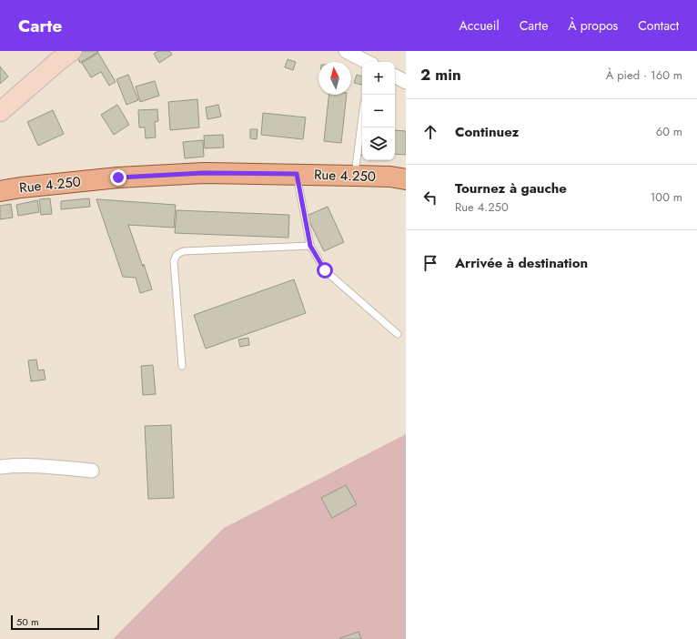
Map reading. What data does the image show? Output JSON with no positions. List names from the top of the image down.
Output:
{
  "streets": {
    "main road": ["Rue 4.250"]
  },
  "scale_bar": "50 m",
  "north": "top",
  "page": {
    "header": "Carte",
    "nav": [
      "Accueil",
      "Carte",
      "À propos",
      "Contact"
    ],
    "heading": ["2 min", "À pied · 160 m"],
    "map_buttons": ["+", "−"],
    "list": [
      ["Continuez", "60 m"],
      ["Tournez à gauche", "Rue 4.250", "100 m"],
      "Arrivée à destination"
    ],
    "scale": "50 m"
  }
}
